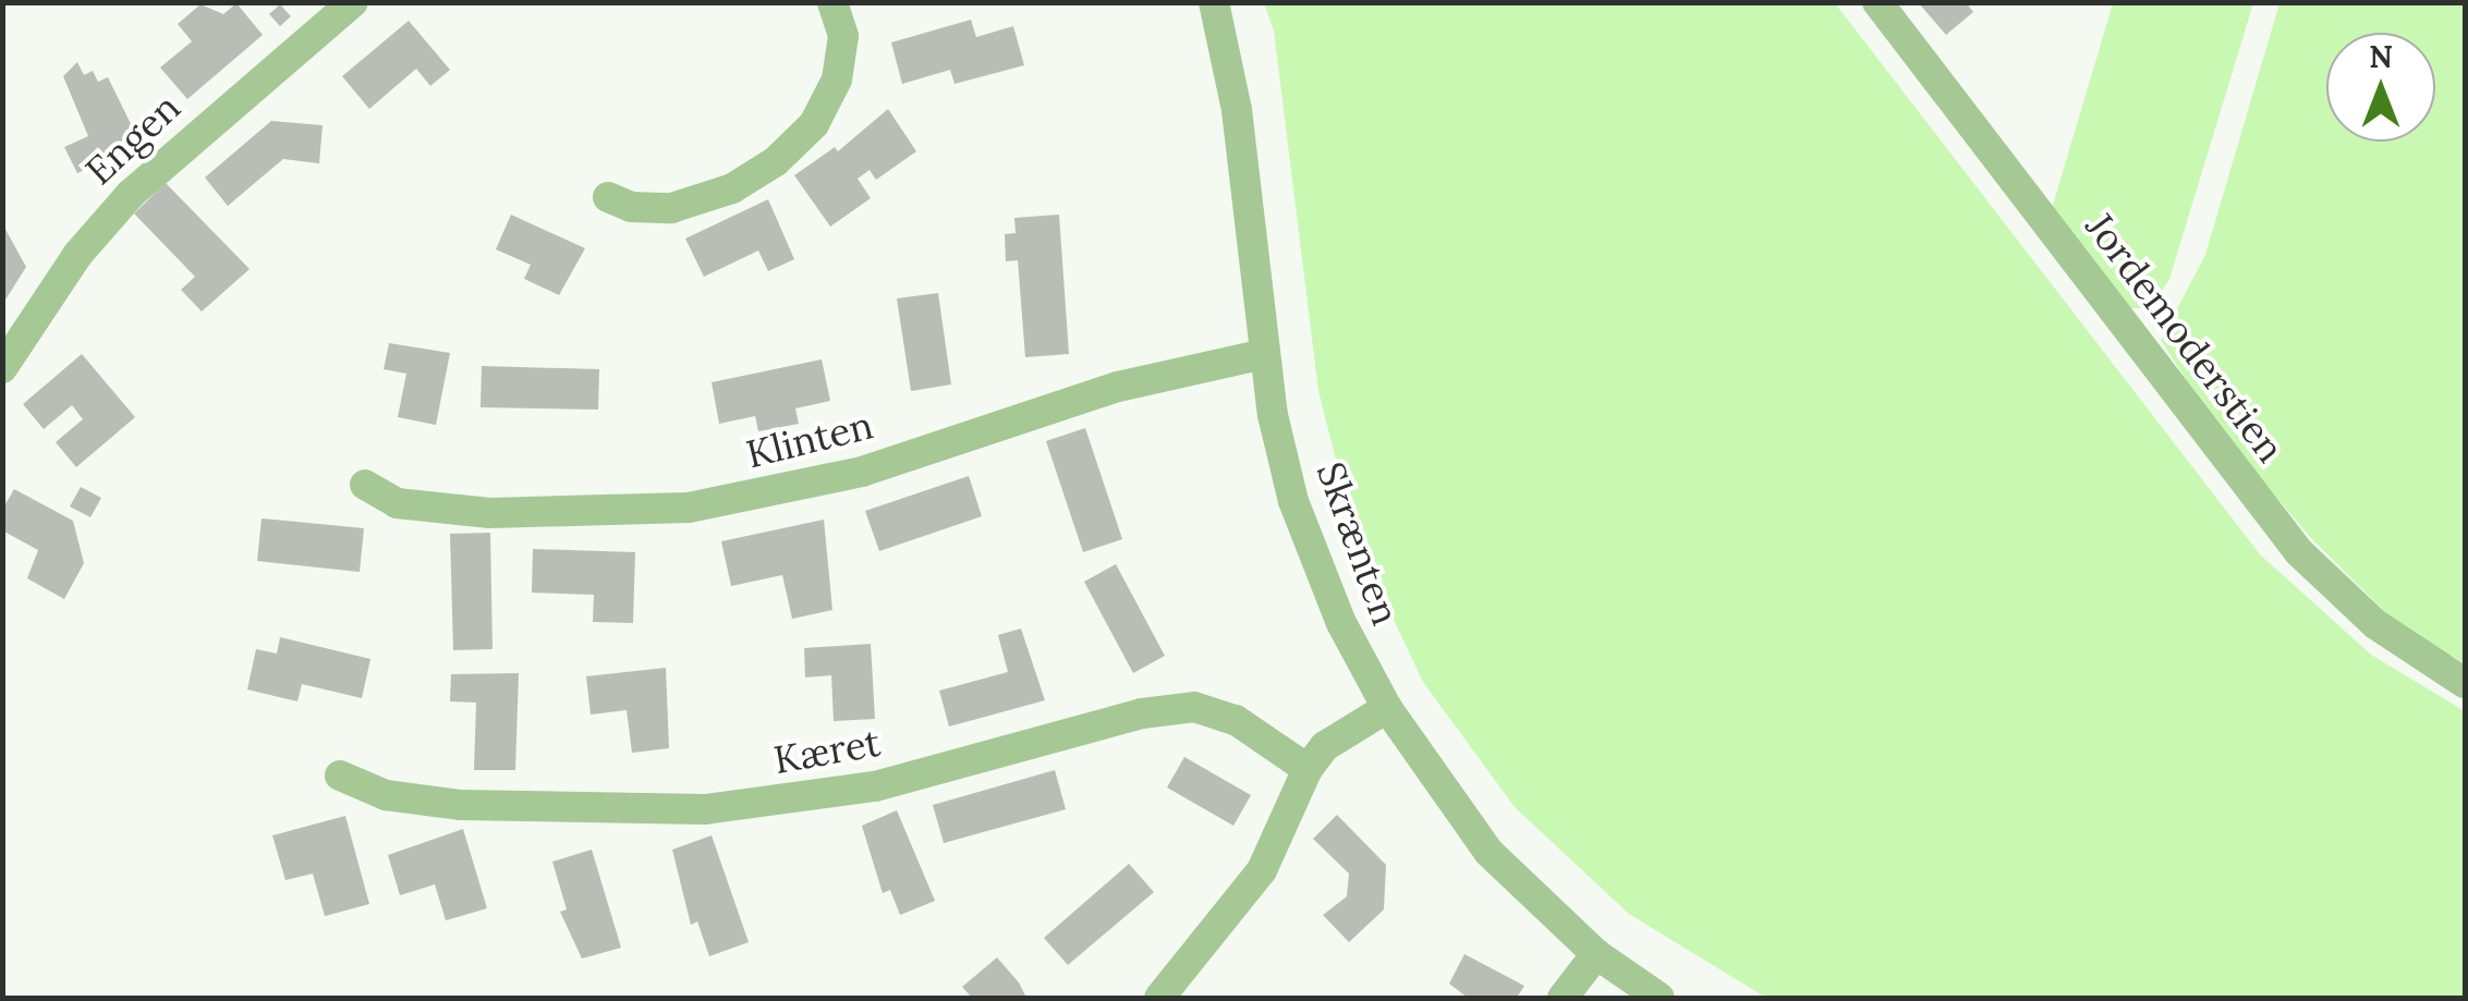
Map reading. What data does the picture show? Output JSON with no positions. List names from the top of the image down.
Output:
{
  "streets": {
    "street": [
      "Engen",
      "Jordemoderstien",
      "Klinten",
      "Skrænten",
      "Kæret"
    ]
  },
  "crossings": [
    ["Klinten", "Skrænten"]
  ],
  "north": "top"
}
